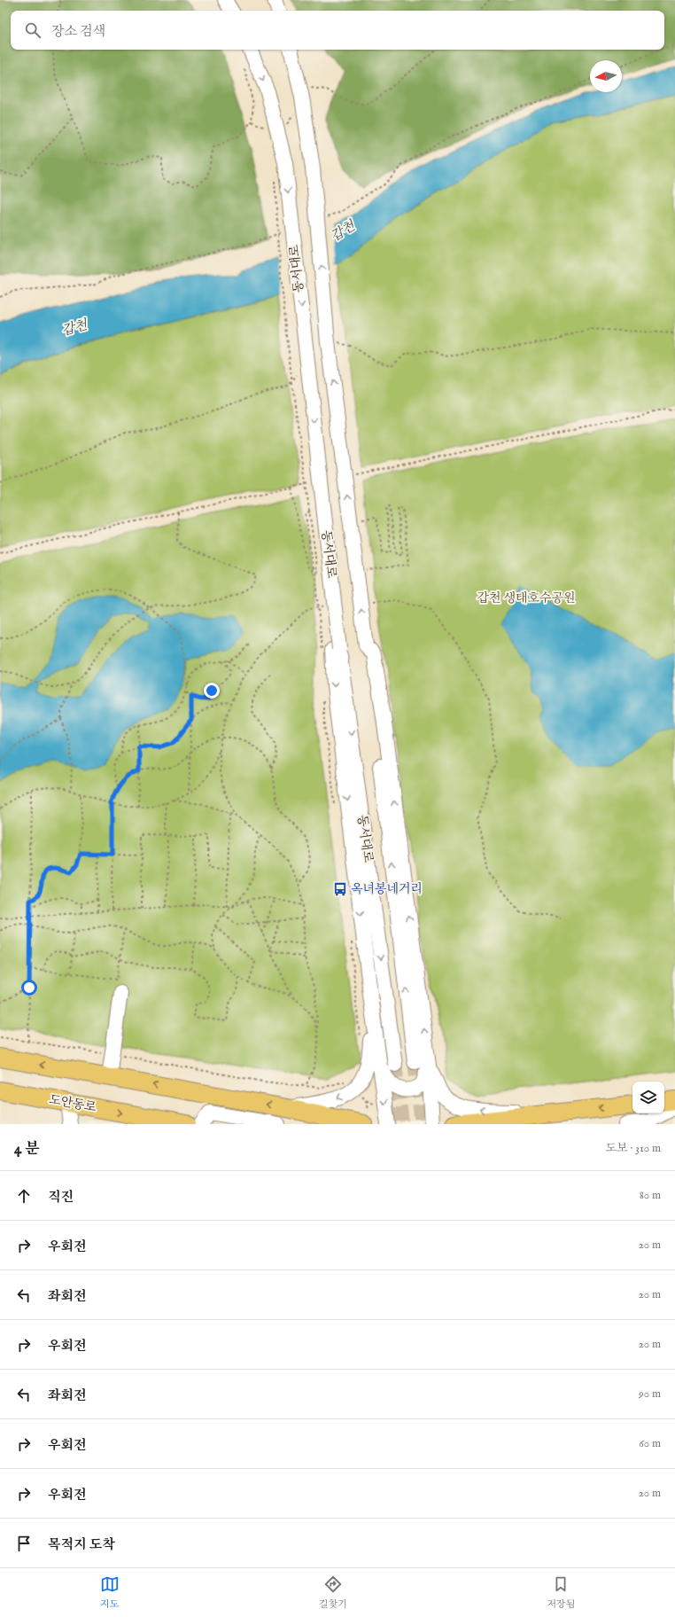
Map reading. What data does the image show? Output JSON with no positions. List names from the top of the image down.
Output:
{
  "streets": {
    "main road": ["도안동로"],
    "street": ["동서대로"]
  },
  "water": ["갑천"],
  "parks": ["갑천 생태호수공원"],
  "places": {
    "bus stop": ["옥녀봉네거리"]
  },
  "north": "left",
  "page": {
    "search": "장소 검색",
    "heading": ["4 분", "도보 · 310 m"],
    "list": [
      ["직진", "80 m"],
      ["우회전", "20 m"],
      ["좌회전", "20 m"],
      ["우회전", "20 m"],
      ["좌회전", "90 m"],
      ["우회전", "60 m"],
      ["우회전", "20 m"],
      "목적지 도착"
    ],
    "nav": ["지도", "길찾기", "저장됨"]
  }
}
